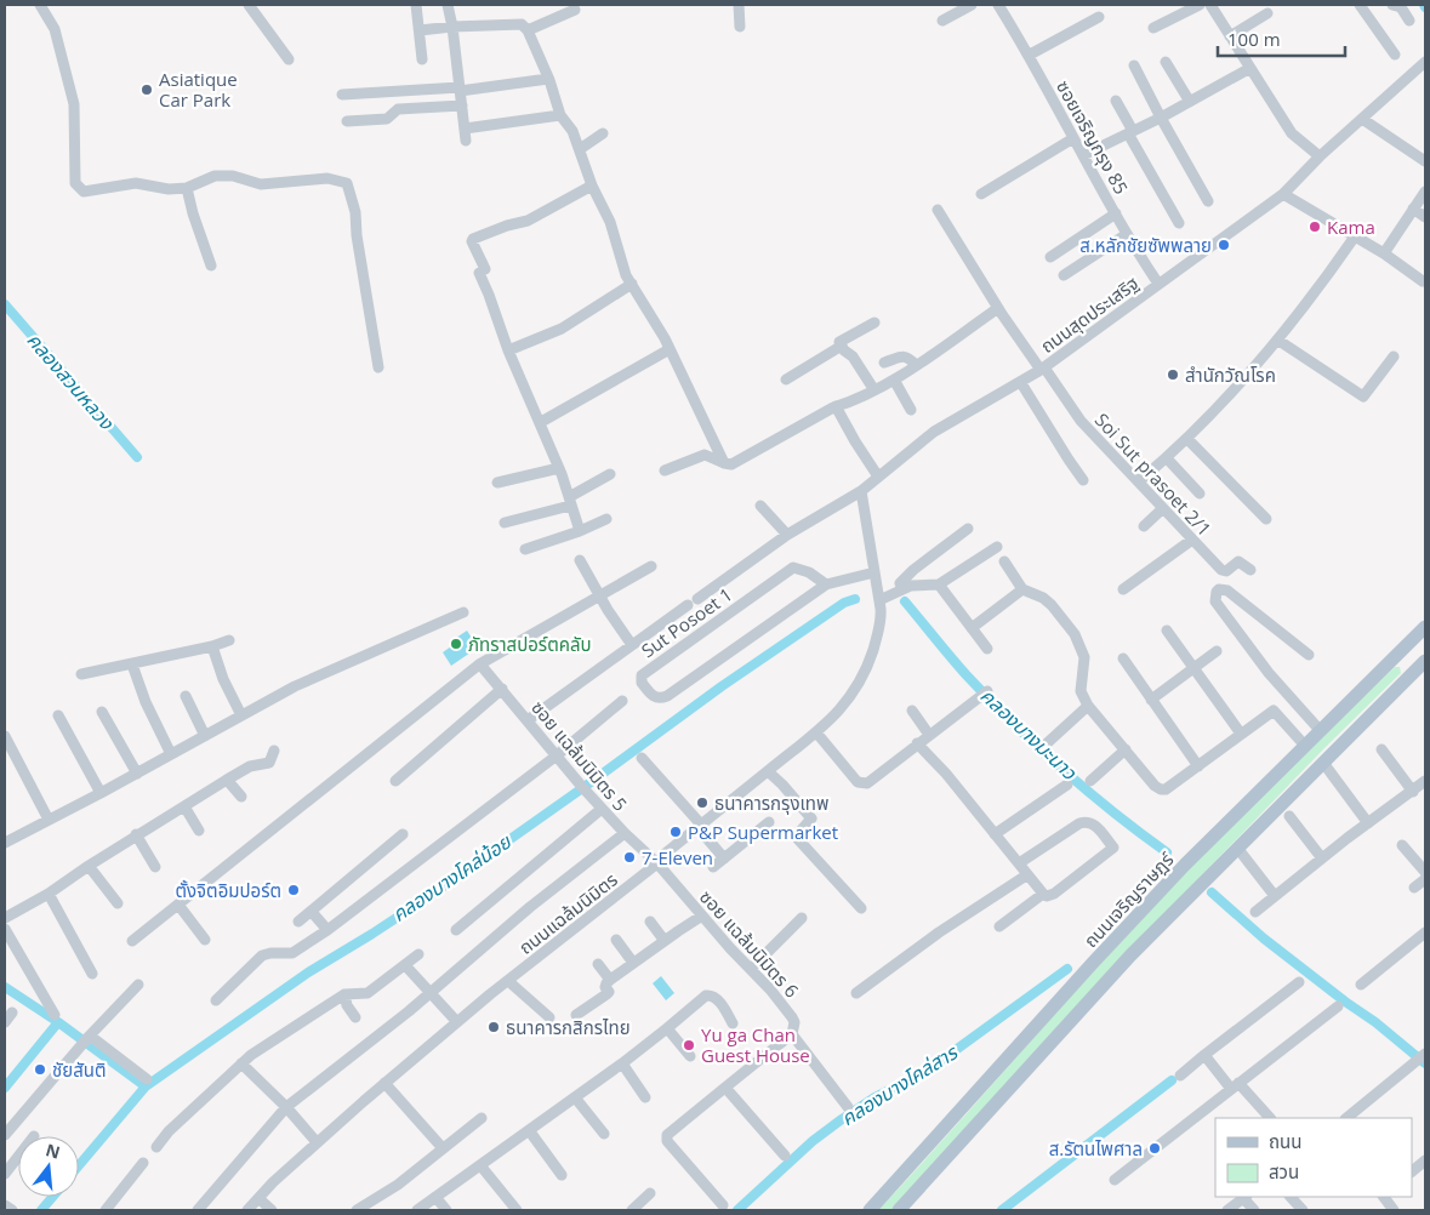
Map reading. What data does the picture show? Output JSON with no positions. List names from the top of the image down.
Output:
{
  "streets": {
    "main road": ["ถนนเจริญราษฎร์"],
    "street": [
      "ซอยเจริญกรุง 85",
      "ถนนสุดประเสริฐ",
      "Soi Sut prasoet 2/1",
      "Sut Posoet 1",
      "ซอย แฉล้มนิมิตร 5",
      "ถนนแฉล้มนิมิตร",
      "ซอย แฉล้มนิมิตร 6"
    ]
  },
  "crossings": [
    ["ซอยเจริญกรุง 85", "ถนนสุดประเสริฐ"],
    ["ถนนสุดประเสริฐ", "Soi Sut prasoet 2/1"],
    ["ถนนสุดประเสริฐ", "ซอย แฉล้มนิมิตร 5"],
    ["ซอย แฉล้มนิมิตร 5", "ถนนแฉล้มนิมิตร"],
    ["ซอย แฉล้มนิมิตร 5", "ซอย แฉล้มนิมิตร 6"],
    ["ถนนแฉล้มนิมิตร", "ซอย แฉล้มนิมิตร 6"]
  ],
  "water": [
    "คลองสวนหลวง",
    "คลองบางมะนาว",
    "คลองบางโคล่น้อย",
    "คลองบางโคล่สาร"
  ],
  "places": [
    "Asiatique Car Park",
    "Kama",
    "ส.หลักชัยซัพพลาย",
    "สำนักวัณโรค",
    "ภัทราสปอร์ตคลับ",
    "ธนาคารกรุงเทพ",
    "P&P Supermarket",
    "7-Eleven",
    "ตั้งจิตอิมปอร์ต",
    "ธนาคารกสิกรไทย",
    "Yu ga Chan Guest House",
    "ชัยสันติ",
    "ส.รัตนไพศาล"
  ],
  "legend": ["ถนน", "สวน"],
  "scale_bar": "100 m",
  "north": "top"
}
